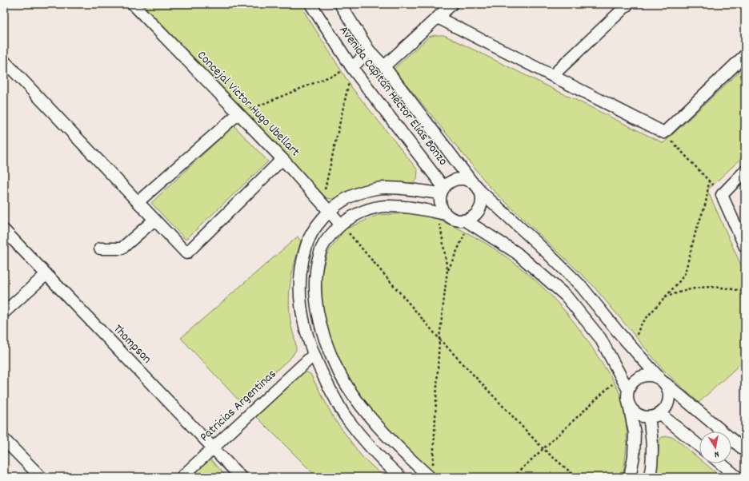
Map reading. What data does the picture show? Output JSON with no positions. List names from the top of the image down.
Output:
{
  "streets": {
    "street": [
      "Avenida Capitán Héctor Elías Bonzo",
      "Concejal Victor Hugo Ubellart",
      "Thompson",
      "Patricias Argentinas"
    ]
  },
  "crossings": [
    ["Thompson", "Patricias Argentinas"]
  ],
  "north": "bottom"
}
